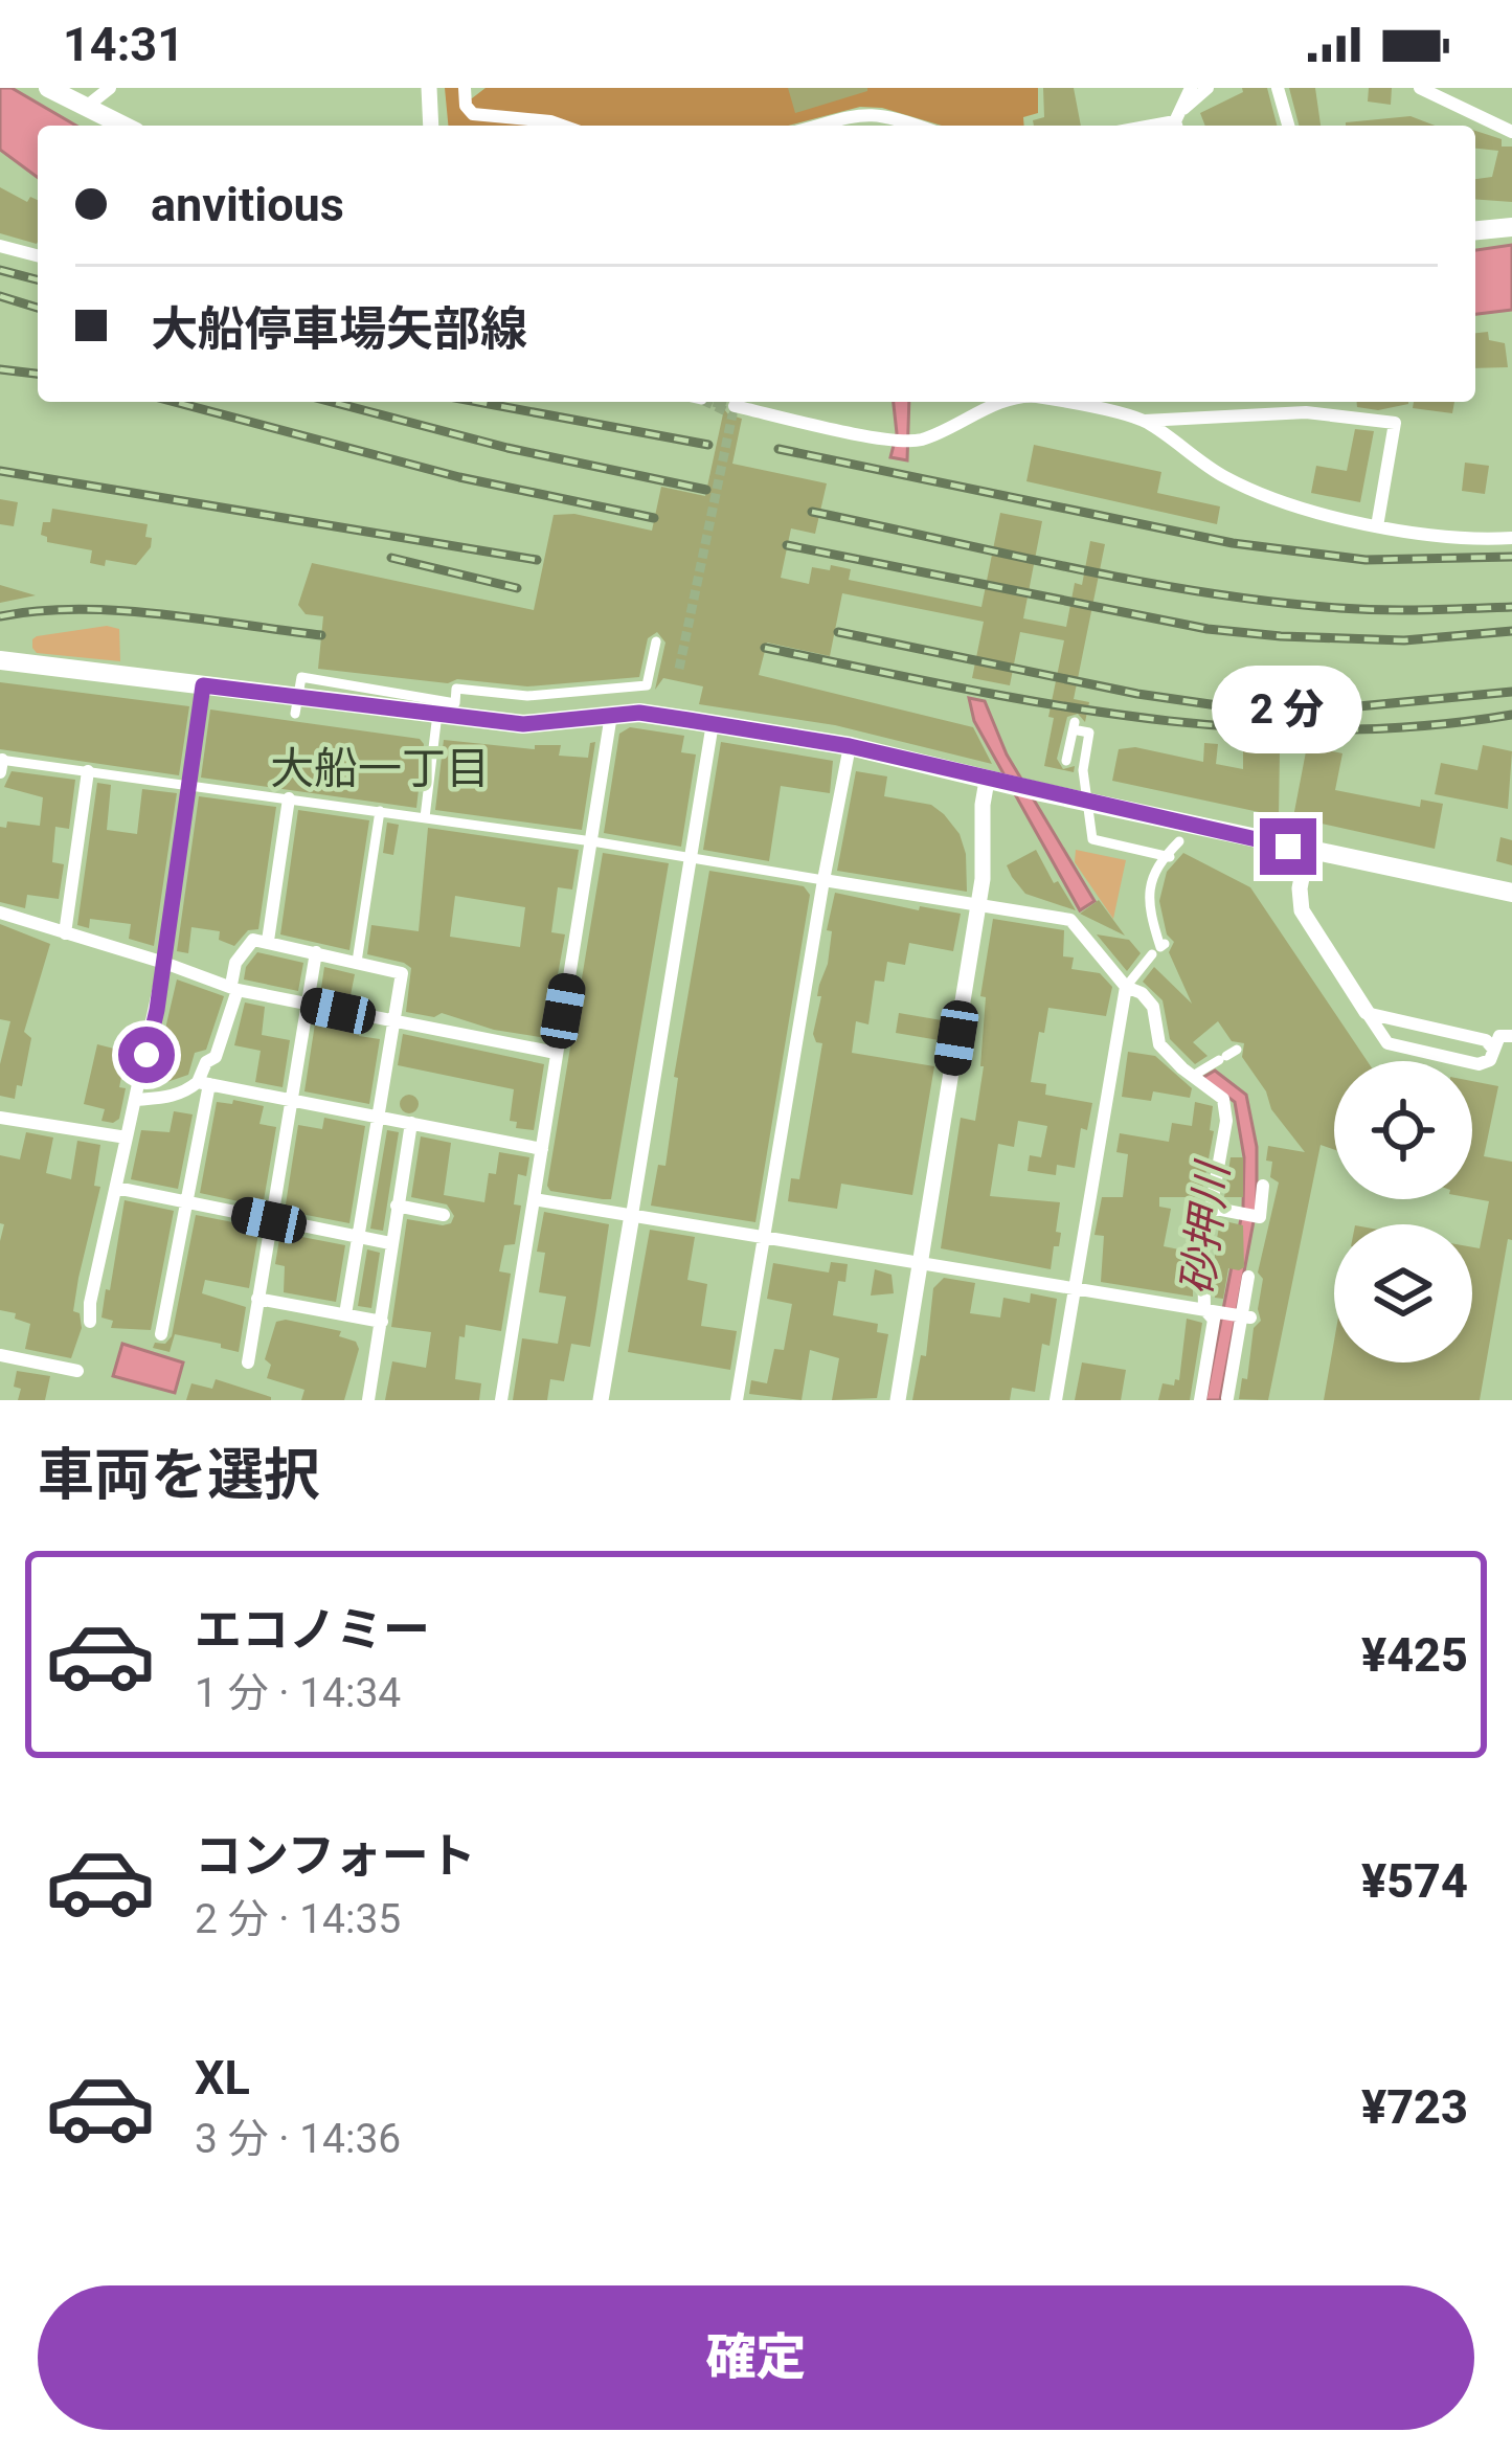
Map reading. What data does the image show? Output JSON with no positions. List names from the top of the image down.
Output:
{
  "districts": ["大船一丁目"],
  "water": ["砂押川"],
  "page": {
    "status": "14:31",
    "banner": ["anvitious", "大船停車場矢部線"],
    "bubble": "2 分",
    "heading": "車両を選択",
    "list": [
      {
        "name": "エコノミー",
        "note": "1 分 · 14:34",
        "value": "¥425"
      },
      {
        "name": "コンフォート",
        "note": "2 分 · 14:35",
        "value": "¥574"
      },
      {
        "name": "XL",
        "note": "3 分 · 14:36",
        "value": "¥723"
      }
    ],
    "buttons": "確定"
  }
}
